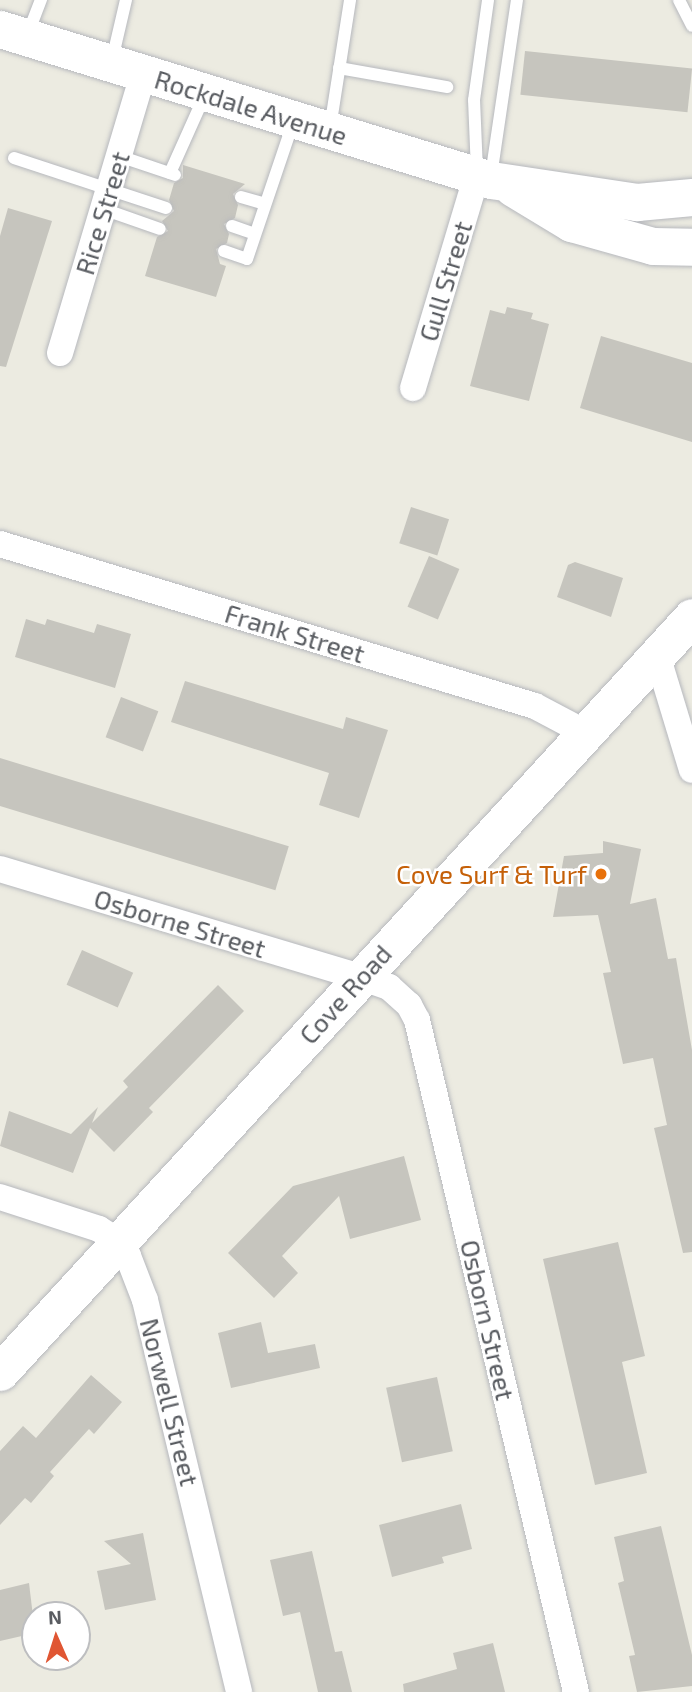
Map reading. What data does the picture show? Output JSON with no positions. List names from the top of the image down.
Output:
{
  "streets": {
    "main road": ["Rockdale Avenue", "Cove Road"],
    "street": [
      "Rice Street",
      "Gull Street",
      "Frank Street",
      "Osborne Street",
      "Osborn Street",
      "Norwell Street"
    ]
  },
  "crossings": [
    ["Rockdale Avenue", "Rice Street"],
    ["Rockdale Avenue", "Gull Street"],
    ["Frank Street", "Cove Road"],
    ["Osborne Street", "Cove Road"],
    ["Osborne Street", "Osborn Street"],
    ["Cove Road", "Osborn Street"],
    ["Cove Road", "Norwell Street"]
  ],
  "places": ["Cove Surf & Turf"],
  "north": "top"
}
